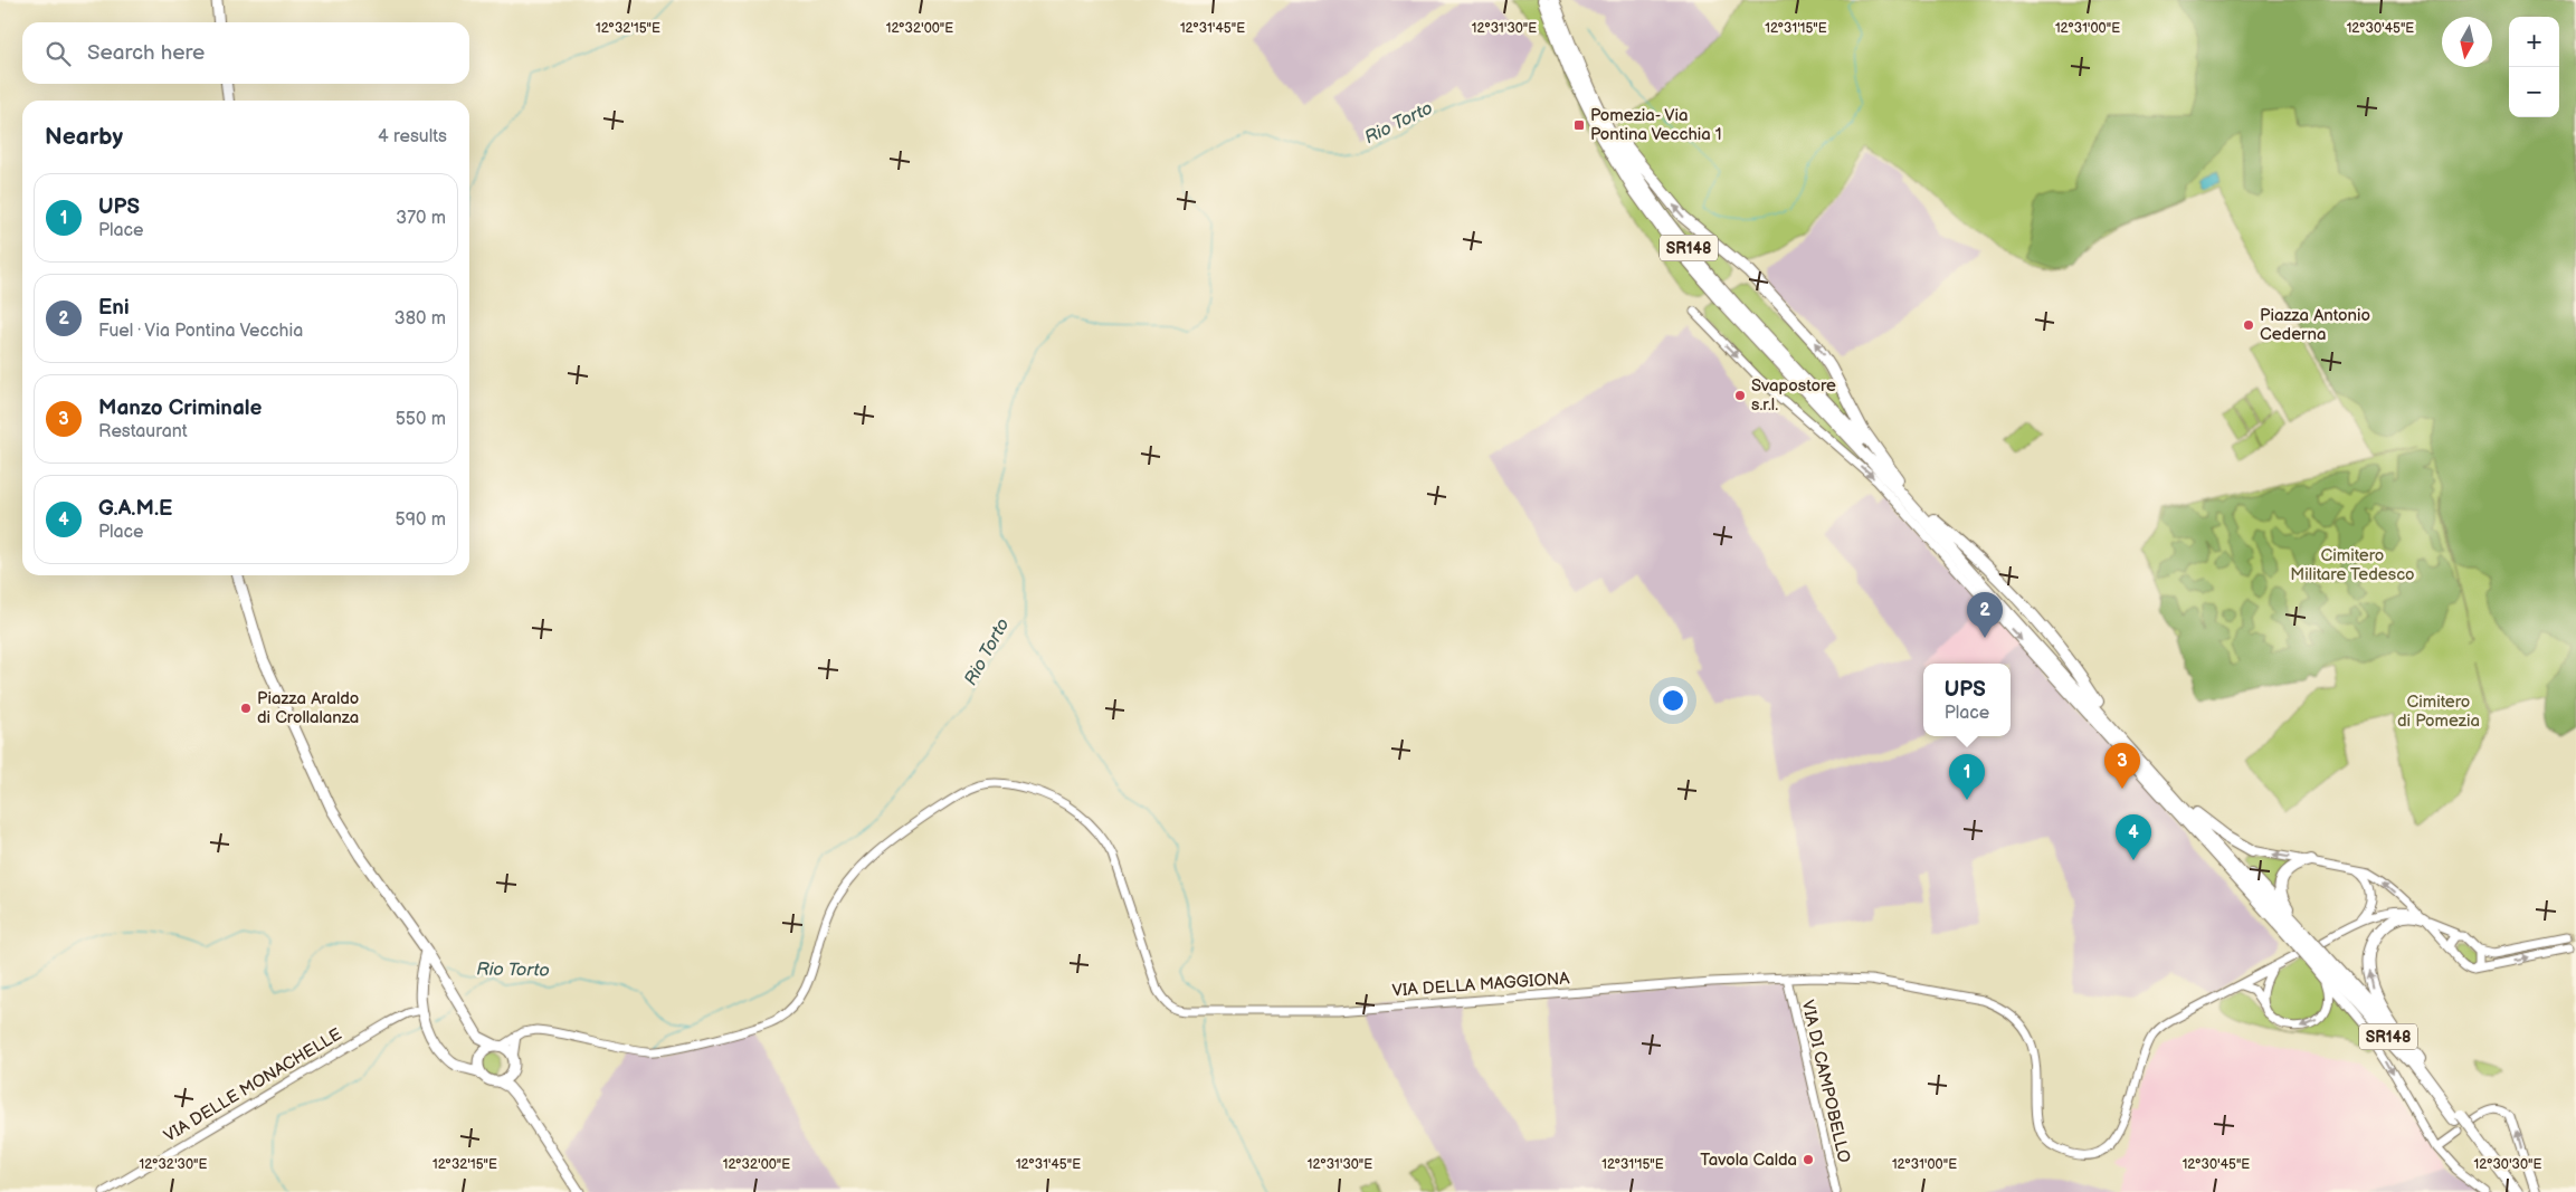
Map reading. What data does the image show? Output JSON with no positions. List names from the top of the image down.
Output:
{
  "streets": {
    "highway": ["SR148"],
    "street": ["VIA DELLA MAGGIONA", "VIA DI CAMPOBELLO", "VIA DELLE MONACHELLE"]
  },
  "crossings": [
    ["VIA DELLA MAGGIONA", "VIA DI CAMPOBELLO"]
  ],
  "water": ["Rio Torto"],
  "parks": ["Cimitero Militare Tedesco", "Cimitero di Pomezia"],
  "places": {
    "transit": ["Pomezia- Via Pontina Vecchia 1"],
    "other": [
      "Piazza Antonio Cederna",
      "Svapostore s.r.l.",
      "Piazza Araldo di Crollalanza",
      "Tavola Calda"
    ]
  },
  "north": "bottom",
  "page": {
    "map_buttons": ["+", "−"],
    "search": "Search here",
    "heading": ["Nearby", "4 results"],
    "list": [
      {
        "mark": "1",
        "name": "UPS",
        "note": "Place",
        "value": "370 m"
      },
      {
        "mark": "2",
        "name": "Eni",
        "note": "Fuel · Via Pontina Vecchia",
        "value": "380 m"
      },
      {
        "mark": "3",
        "name": "Manzo Criminale",
        "note": "Restaurant",
        "value": "550 m"
      },
      {
        "mark": "4",
        "name": "G.A.M.E",
        "note": "Place",
        "value": "590 m"
      }
    ],
    "pins": [
      "2",
      "3",
      "1",
      "4"
    ],
    "popup": ["UPS", "Place"]
  },
  "coordinates": [
    "12°32'15\"E",
    "12°32'00\"E",
    "12°31'45\"E",
    "12°31'30\"E",
    "12°31'15\"E",
    "12°31'00\"E",
    "12°30'45\"E",
    "12°32'30\"E",
    "12°30'30\"E"
  ]
}
